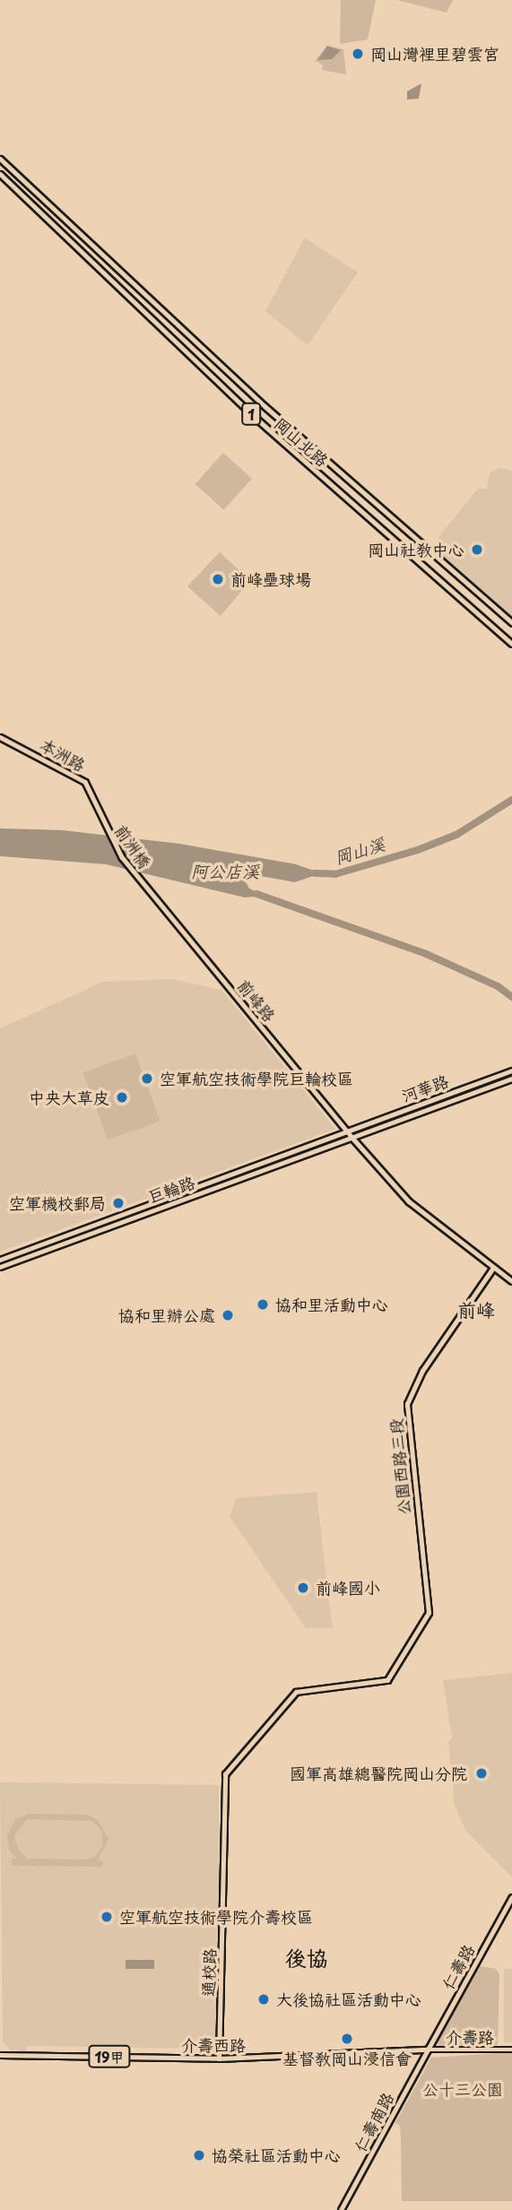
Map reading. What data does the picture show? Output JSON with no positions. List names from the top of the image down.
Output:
{
  "streets": {
    "main road": [
      "1",
      "岡山北路",
      "仁壽路",
      "介壽西路",
      "19甲"
    ],
    "street": [
      "本洲路",
      "前洲橋",
      "前峰路",
      "河華路",
      "巨輪路",
      "公園西路三段",
      "通校路",
      "介壽路",
      "仁壽南路"
    ]
  },
  "crossings": [
    ["本洲路", "前洲橋"],
    ["前洲橋", "前峰路"],
    ["前峰路", "河華路"],
    ["前峰路", "巨輪路"],
    ["河華路", "巨輪路"],
    ["公園西路三段", "通校路"],
    ["仁壽路", "介壽路"],
    ["仁壽路", "介壽西路"],
    ["仁壽路", "仁壽南路"],
    ["通校路", "介壽西路"],
    ["介壽路", "介壽西路"],
    ["介壽路", "仁壽南路"],
    ["介壽西路", "仁壽南路"]
  ],
  "districts": ["前峰", "後協"],
  "water": ["岡山溪", "阿公店溪"],
  "parks": ["公十三公園"],
  "places": [
    "岡山灣裡里碧雲宮",
    "岡山社教中心",
    "前峰壘球場",
    "空軍航空技術學院巨輪校區",
    "中央大草皮",
    "空軍機校郵局",
    "協和里活動中心",
    "協和里辦公處",
    "前峰國小",
    "國軍高雄總醫院岡山分院",
    "空軍航空技術學院介壽校區",
    "大後協社區活動中心",
    "基督教岡山浸信會",
    "協榮社區活動中心"
  ]
}
